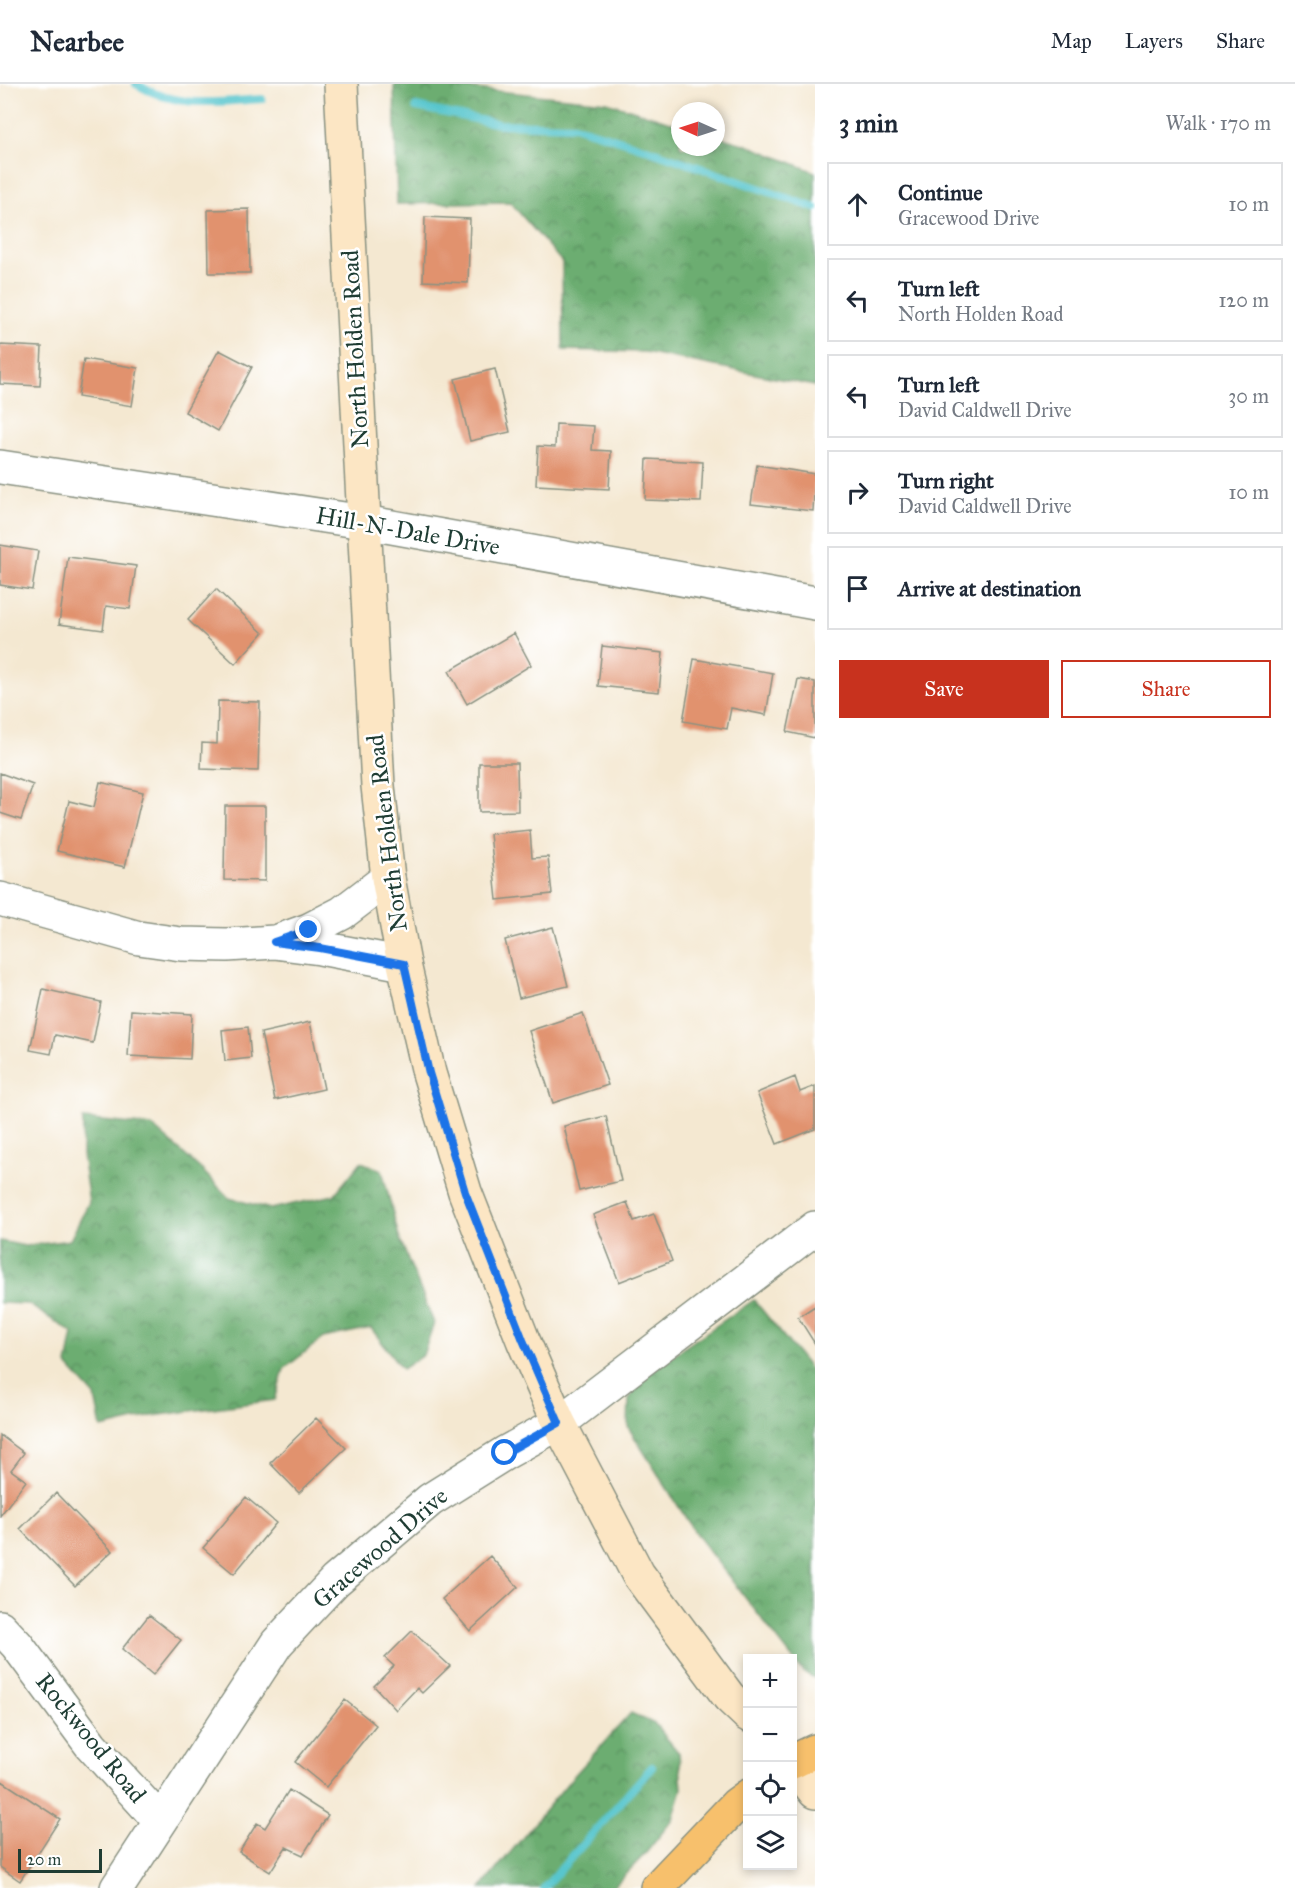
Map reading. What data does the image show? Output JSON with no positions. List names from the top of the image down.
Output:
{
  "streets": {
    "main road": ["North Holden Road"],
    "street": ["Hill-N-Dale Drive", "Gracewood Drive", "Rockwood Road"]
  },
  "crossings": [
    ["North Holden Road", "Hill-N-Dale Drive"],
    ["North Holden Road", "Gracewood Drive"],
    ["Gracewood Drive", "Rockwood Road"]
  ],
  "scale_bar": "20 m",
  "north": "left",
  "page": {
    "header": "Nearbee",
    "nav": ["Map", "Layers", "Share"],
    "heading": ["3 min", "Walk · 170 m"],
    "list": [
      ["Continue", "Gracewood Drive", "10 m"],
      ["Turn left", "North Holden Road", "120 m"],
      ["Turn left", "David Caldwell Drive", "30 m"],
      ["Turn right", "David Caldwell Drive", "10 m"],
      "Arrive at destination"
    ],
    "buttons": ["Save", "Share"],
    "map_buttons": ["+", "−"],
    "scale": "20 m"
  }
}
